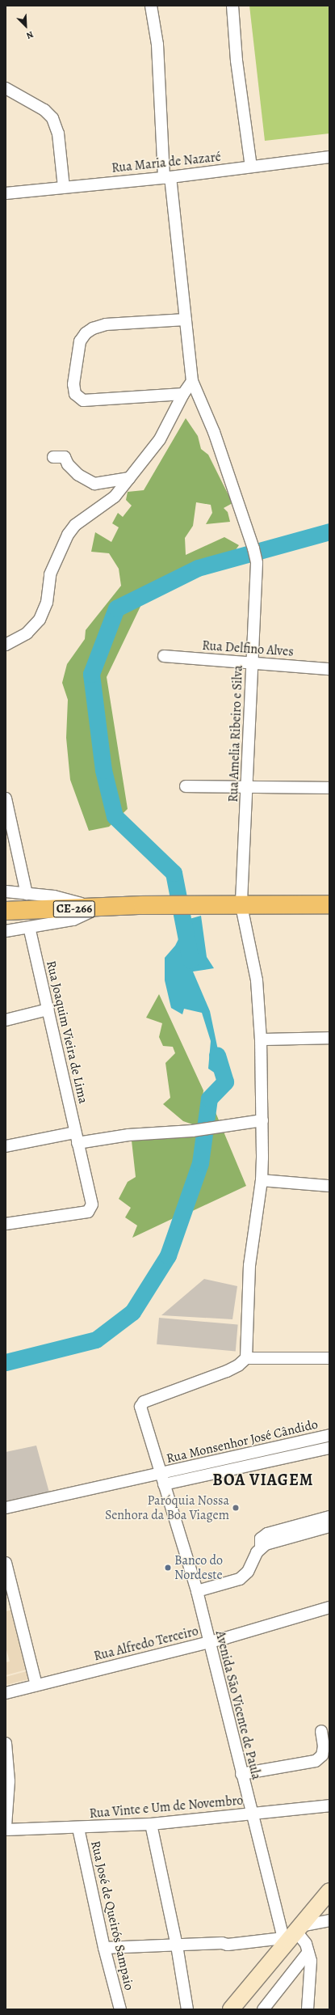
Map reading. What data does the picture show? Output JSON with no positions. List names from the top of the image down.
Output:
{
  "streets": {
    "main road": ["CE-266"],
    "street": [
      "Rua Maria de Nazaré",
      "Rua Delfino Alves",
      "Rua Amelia Ribeiro e Silva",
      "Rua Joaquim Vieira de Lima",
      "Rua Monsenhor José Cândido",
      "Rua Alfredo Terceiro",
      "Avenida São Vicente de Paula",
      "Rua Vinte e Um de Novembro",
      "Rua José de Queirós Sampaio"
    ]
  },
  "crossings": [
    ["Rua Maria de Nazaré", "Rua Amelia Ribeiro e Silva"],
    ["Rua Delfino Alves", "Rua Amelia Ribeiro e Silva"],
    ["Rua Amelia Ribeiro e Silva", "CE-266"],
    ["Rua Amelia Ribeiro e Silva", "Avenida São Vicente de Paula"],
    ["Rua Monsenhor José Cândido", "Avenida São Vicente de Paula"],
    ["Rua Alfredo Terceiro", "Avenida São Vicente de Paula"],
    ["Avenida São Vicente de Paula", "Rua Vinte e Um de Novembro"],
    ["Rua Vinte e Um de Novembro", "Rua José de Queirós Sampaio"]
  ],
  "districts": ["BOA VIAGEM"],
  "places": ["Paróquia Nossa Senhora da Boa Viagem", "Banco do Nordeste"],
  "north": "bottom right"
}
